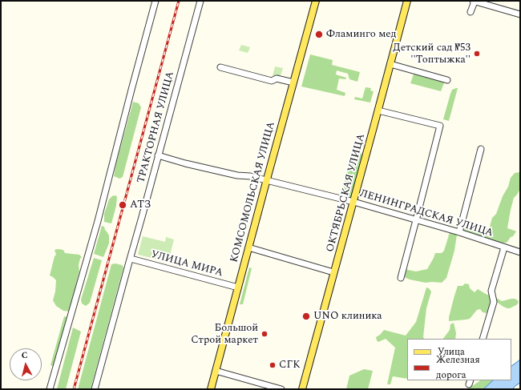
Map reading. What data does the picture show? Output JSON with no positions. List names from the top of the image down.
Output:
{
  "streets": {
    "main road": ["КОМСОМОЛЬСКАЯ УЛИЦА", "ОКТЯБРЬСКАЯ УЛИЦА"],
    "street": ["ТРАКТОРНАЯ УЛИЦА", "ЛЕНИНГРАДСКАЯ УЛИЦА", "УЛИЦА МИРА"]
  },
  "crossings": [
    ["ТРАКТОРНАЯ УЛИЦА", "ЛЕНИНГРАДСКАЯ УЛИЦА"],
    ["ТРАКТОРНАЯ УЛИЦА", "УЛИЦА МИРА"],
    ["КОМСОМОЛЬСКАЯ УЛИЦА", "ЛЕНИНГРАДСКАЯ УЛИЦА"],
    ["КОМСОМОЛЬСКАЯ УЛИЦА", "УЛИЦА МИРА"],
    ["ОКТЯБРЬСКАЯ УЛИЦА", "ЛЕНИНГРАДСКАЯ УЛИЦА"]
  ],
  "places": [
    "Фламинго мед",
    "Детский сад №53 ''Топтыжка''",
    "АТЗ",
    "UNO клиника",
    "Большой Строй маркет",
    "СГК"
  ],
  "legend": ["Улица", "Железная дорога"],
  "north": "top"
}
